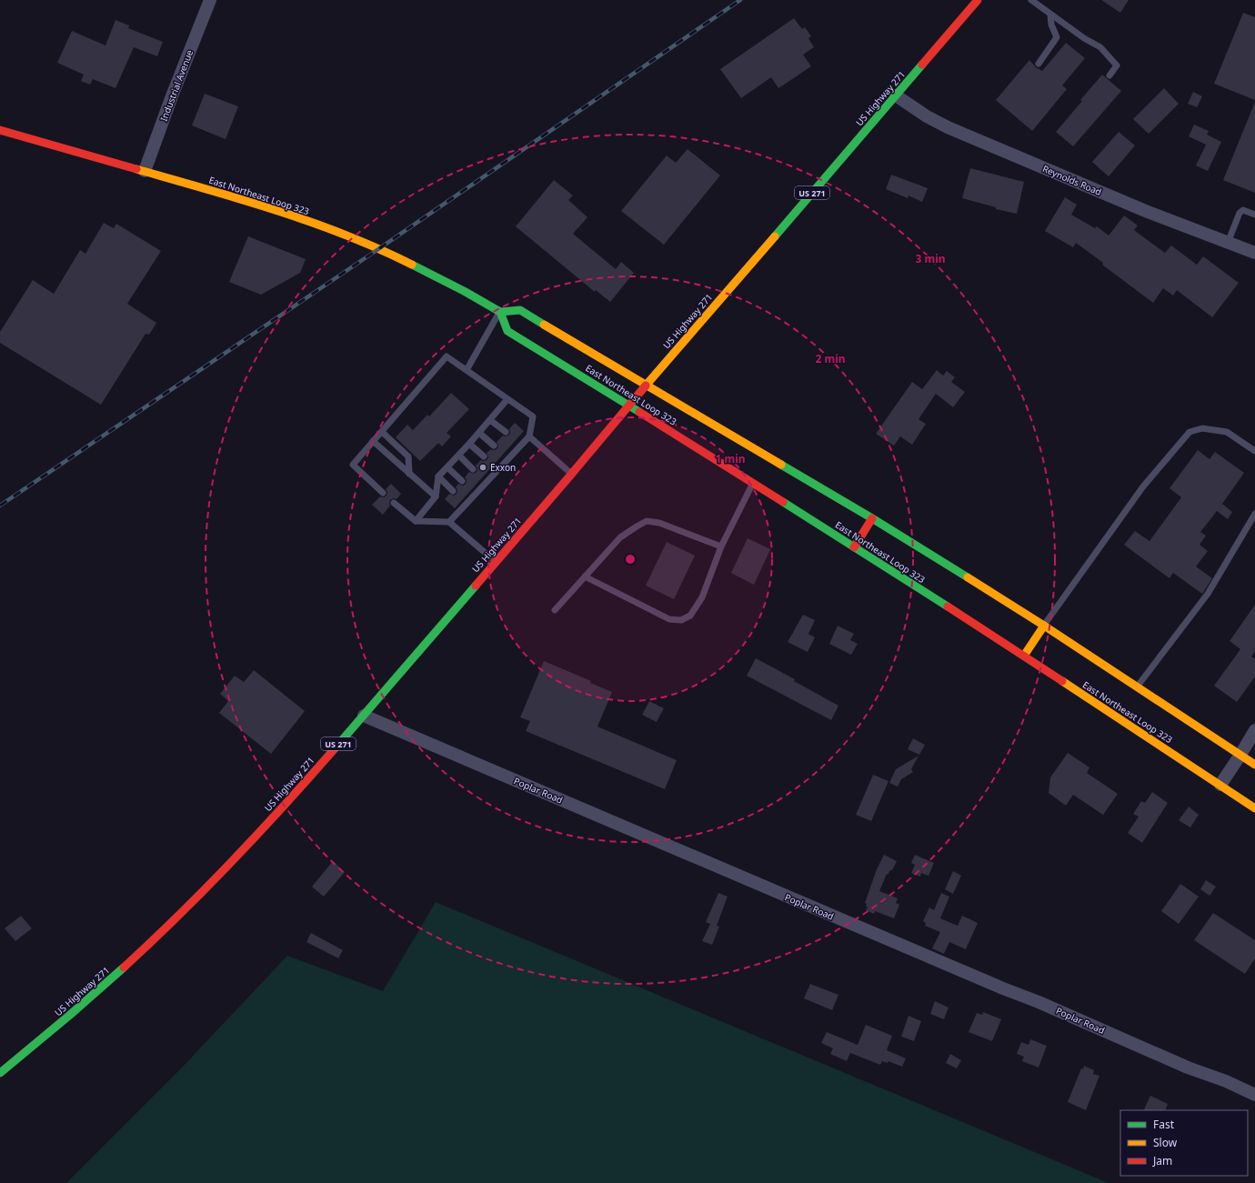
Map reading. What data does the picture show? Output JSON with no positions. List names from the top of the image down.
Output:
{
  "streets": {
    "main road": ["US Highway 271", "US 271", "East Northeast Loop 323"],
    "street": ["Industrial Avenue", "Reynolds Road", "Poplar Road"]
  },
  "crossings": [
    ["Industrial Avenue", "East Northeast Loop 323"],
    ["US Highway 271", "Reynolds Road"],
    ["US Highway 271", "East Northeast Loop 323"],
    ["US Highway 271", "Poplar Road"]
  ],
  "places": ["Exxon"],
  "legend": ["Fast", "Slow", "Jam"],
  "rings": ["3 min", "2 min", "1 min"]
}
